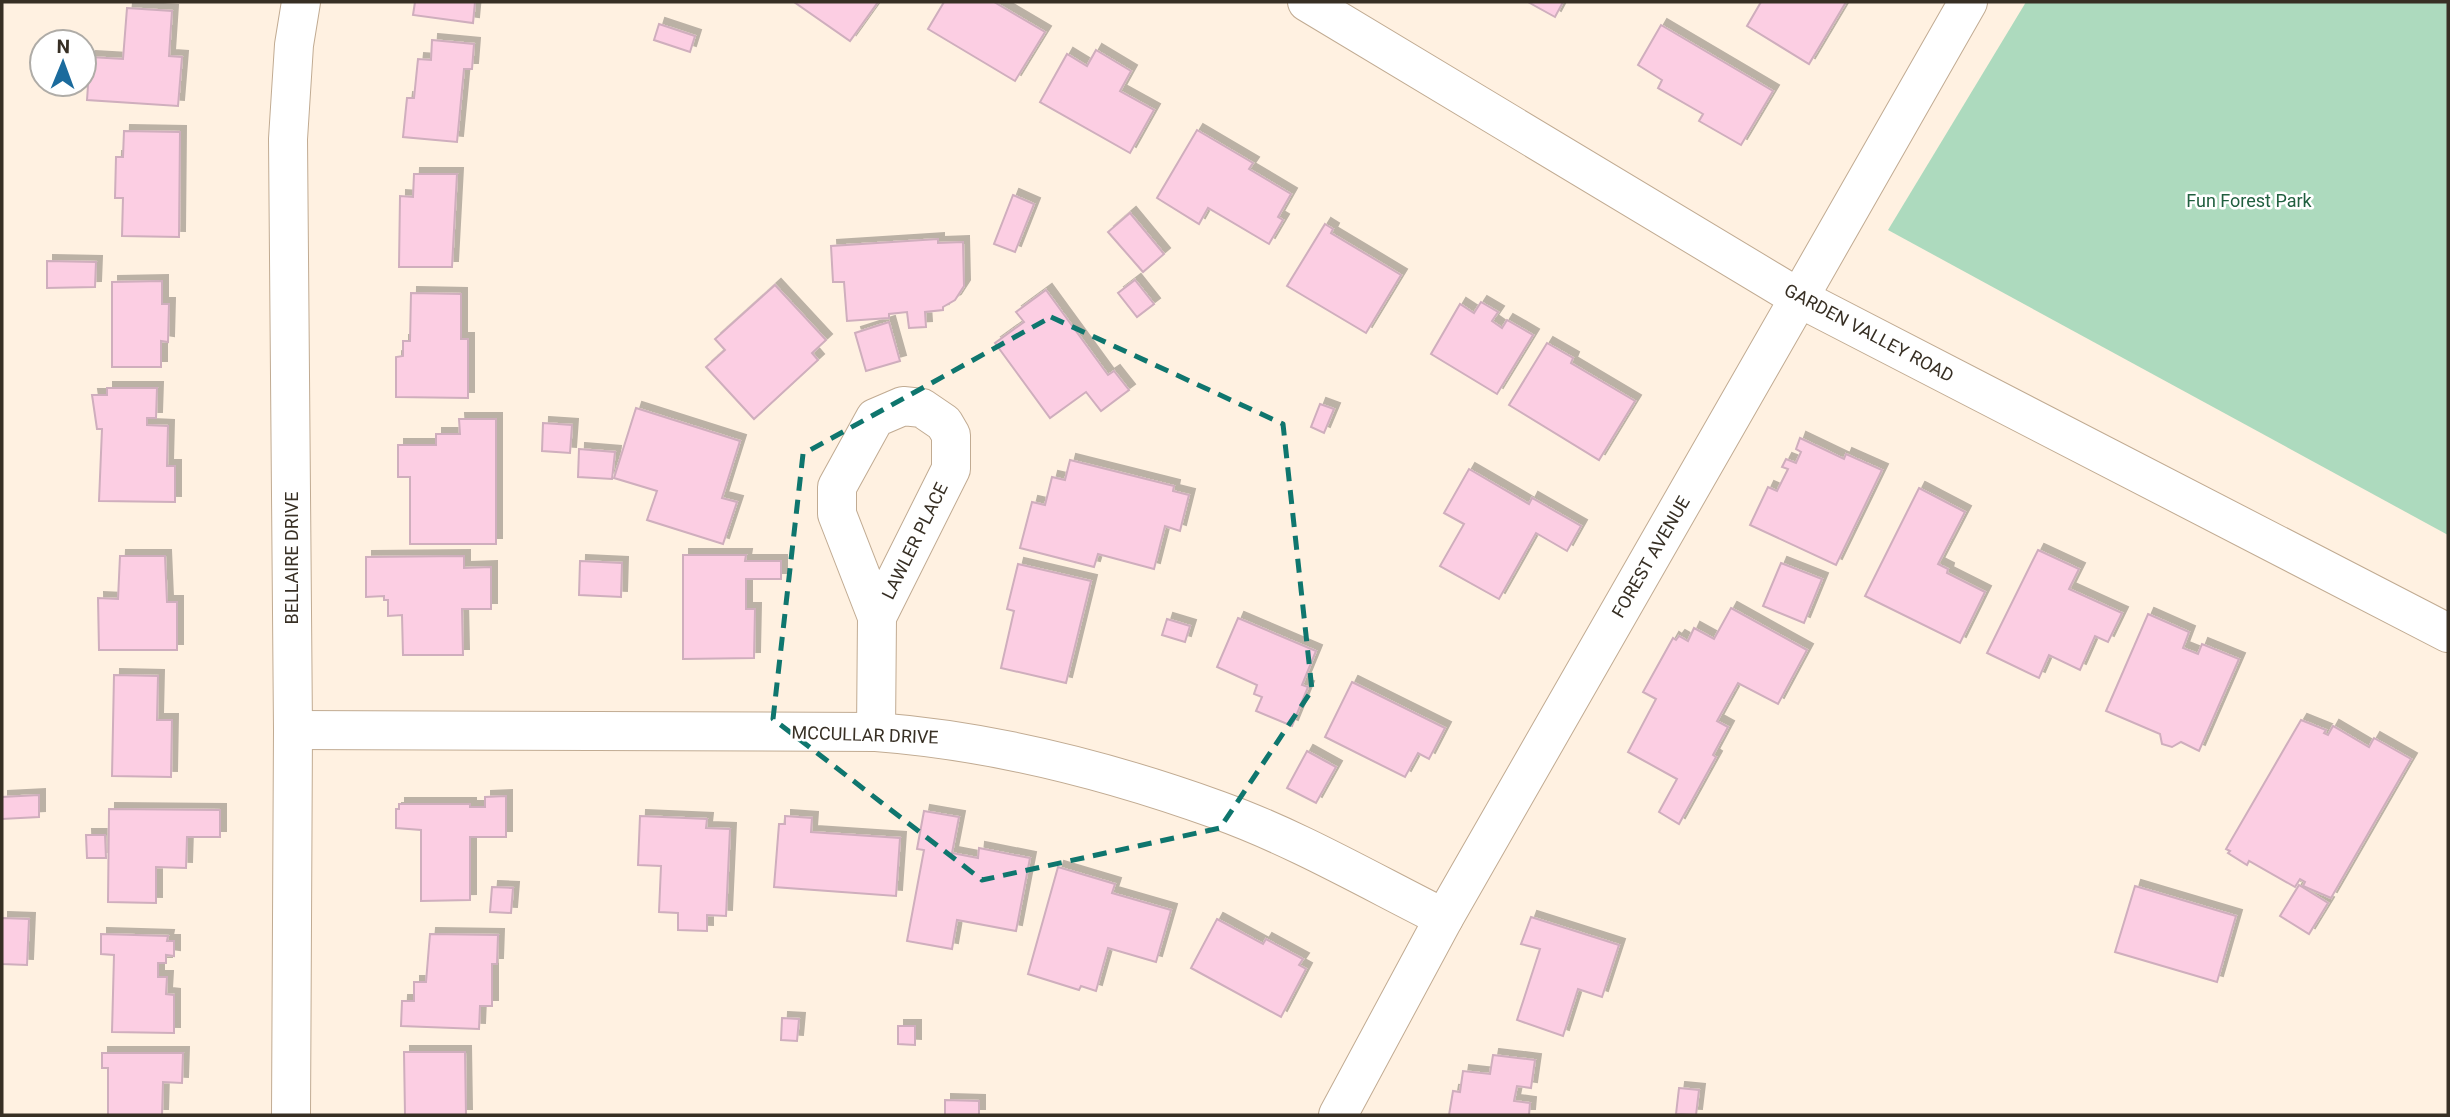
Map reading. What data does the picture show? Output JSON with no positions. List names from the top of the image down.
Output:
{
  "streets": {
    "street": [
      "GARDEN VALLEY ROAD",
      "LAWLER PLACE",
      "FOREST AVENUE",
      "BELLAIRE DRIVE",
      "MCCULLAR DRIVE"
    ]
  },
  "crossings": [
    ["GARDEN VALLEY ROAD", "FOREST AVENUE"],
    ["LAWLER PLACE", "MCCULLAR DRIVE"],
    ["FOREST AVENUE", "MCCULLAR DRIVE"],
    ["BELLAIRE DRIVE", "MCCULLAR DRIVE"]
  ],
  "parks": ["Fun Forest Park"],
  "north": "top"
}
